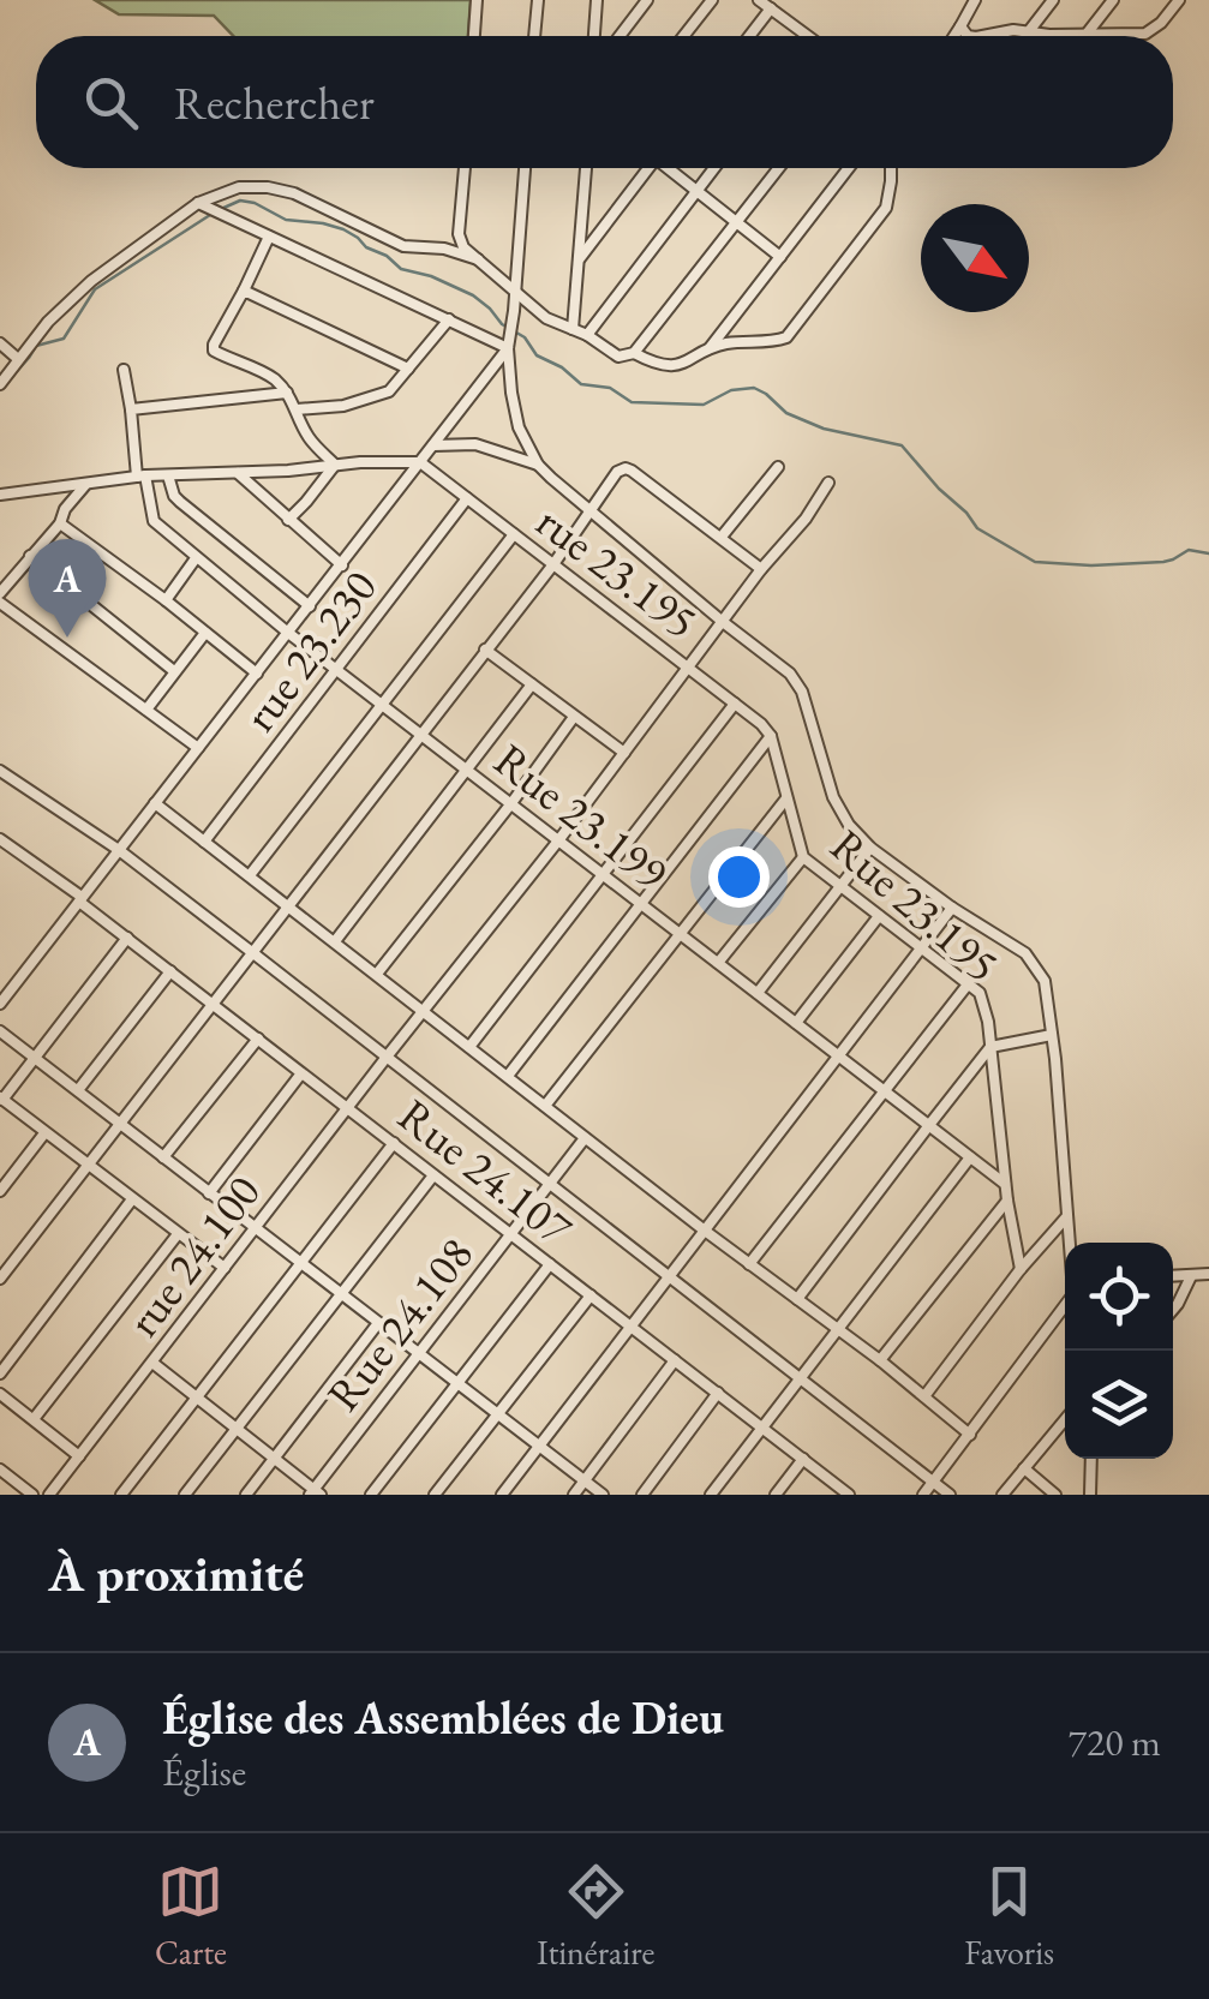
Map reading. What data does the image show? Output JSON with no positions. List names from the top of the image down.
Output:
{
  "streets": {
    "street": [
      "rue 23.195",
      "rue 23.230",
      "Rue 23.199",
      "Rue 23.195",
      "Rue 24.107",
      "rue 24.100",
      "Rue 24.108"
    ]
  },
  "crossings": [
    ["rue 23.195", "rue 23.230"],
    ["rue 23.195", "Rue 23.195"],
    ["rue 23.195", "rue 24.100"],
    ["rue 23.230", "Rue 23.199"],
    ["Rue 23.199", "Rue 23.195"],
    ["Rue 23.199", "rue 24.100"],
    ["Rue 24.107", "rue 24.100"],
    ["Rue 24.107", "Rue 24.108"]
  ],
  "north": "bottom right",
  "page": {
    "search": "Rechercher",
    "pins": "A",
    "heading": "À proximité",
    "list": [
      {
        "mark": "A",
        "name": "Église des Assemblées de Dieu",
        "note": "Église",
        "value": "720 m"
      }
    ],
    "nav": ["Carte", "Itinéraire", "Favoris"]
  }
}
